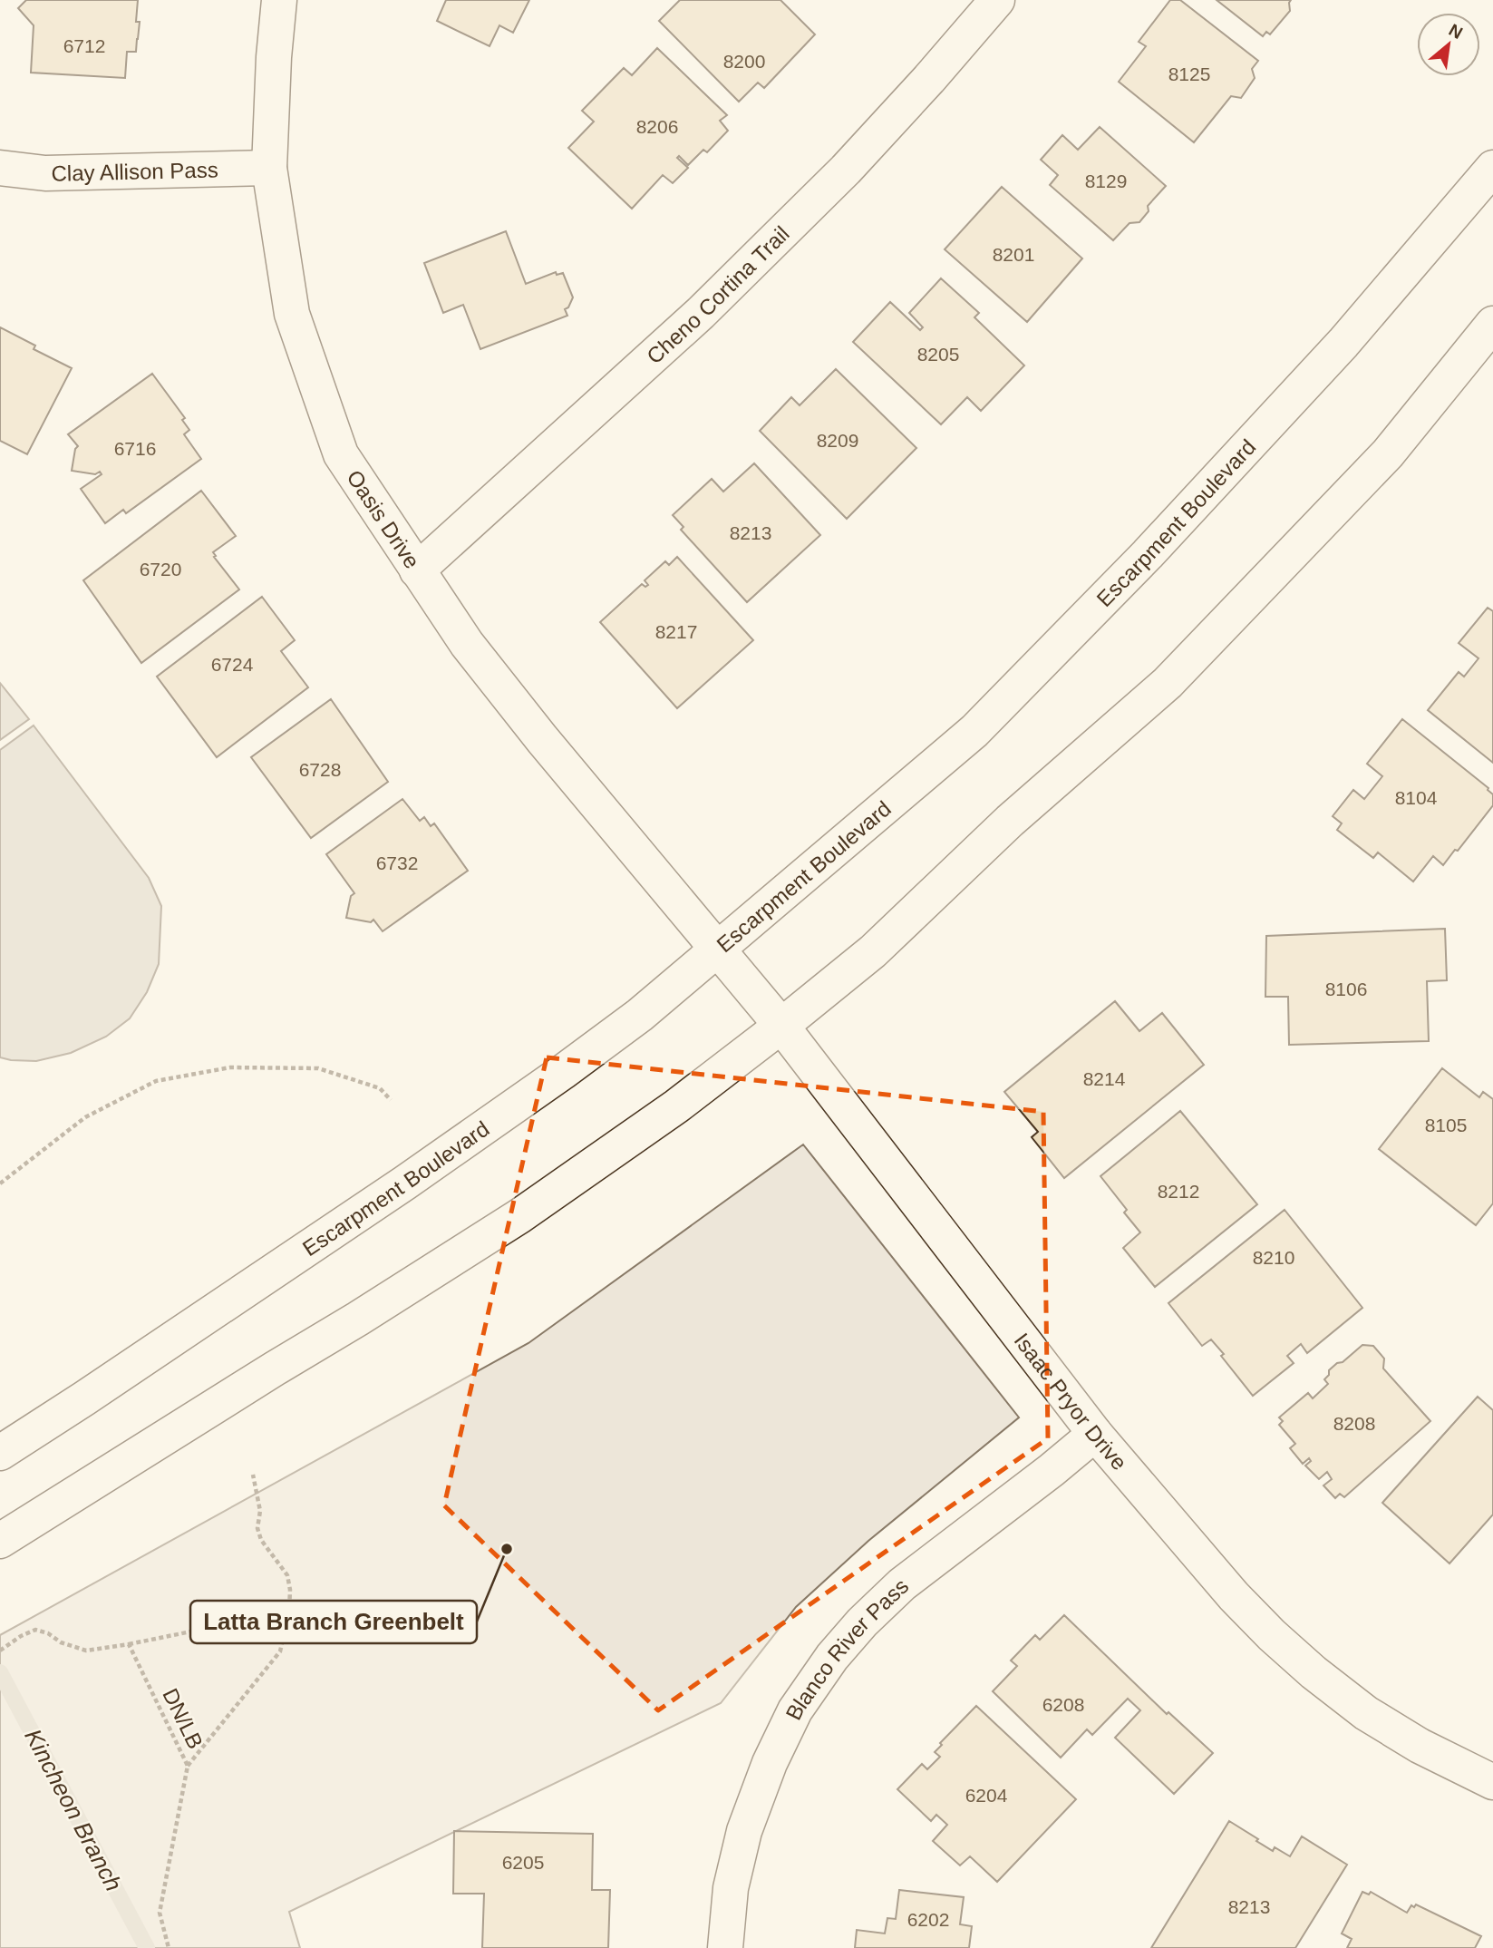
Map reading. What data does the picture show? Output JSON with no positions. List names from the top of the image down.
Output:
{
  "streets": {
    "street": [
      "Clay Allison Pass",
      "Cheno Cortina Trail",
      "Oasis Drive",
      "Escarpment Boulevard",
      "Isaac Pryor Drive",
      "Blanco River Pass"
    ],
    "path": ["DN/LB"]
  },
  "crossings": [
    ["Clay Allison Pass", "Oasis Drive"],
    ["Cheno Cortina Trail", "Oasis Drive"],
    ["Oasis Drive", "Escarpment Boulevard"],
    ["Oasis Drive", "Isaac Pryor Drive"],
    ["Escarpment Boulevard", "Isaac Pryor Drive"],
    ["Isaac Pryor Drive", "Blanco River Pass"]
  ],
  "water": ["Kincheon Branch"],
  "places": ["Latta Branch Greenbelt"],
  "house_numbers": [
    "6712",
    "8200",
    "8125",
    "8206",
    "8129",
    "8201",
    "8205",
    "8209",
    "6716",
    "8213",
    "6720",
    "8217",
    "6724",
    "6728",
    "8104",
    "6732",
    "8106",
    "8214",
    "8105",
    "8212",
    "8210",
    "8208",
    "6208",
    "6204",
    "6205",
    "8213",
    "6202"
  ],
  "north": "top right"
}
